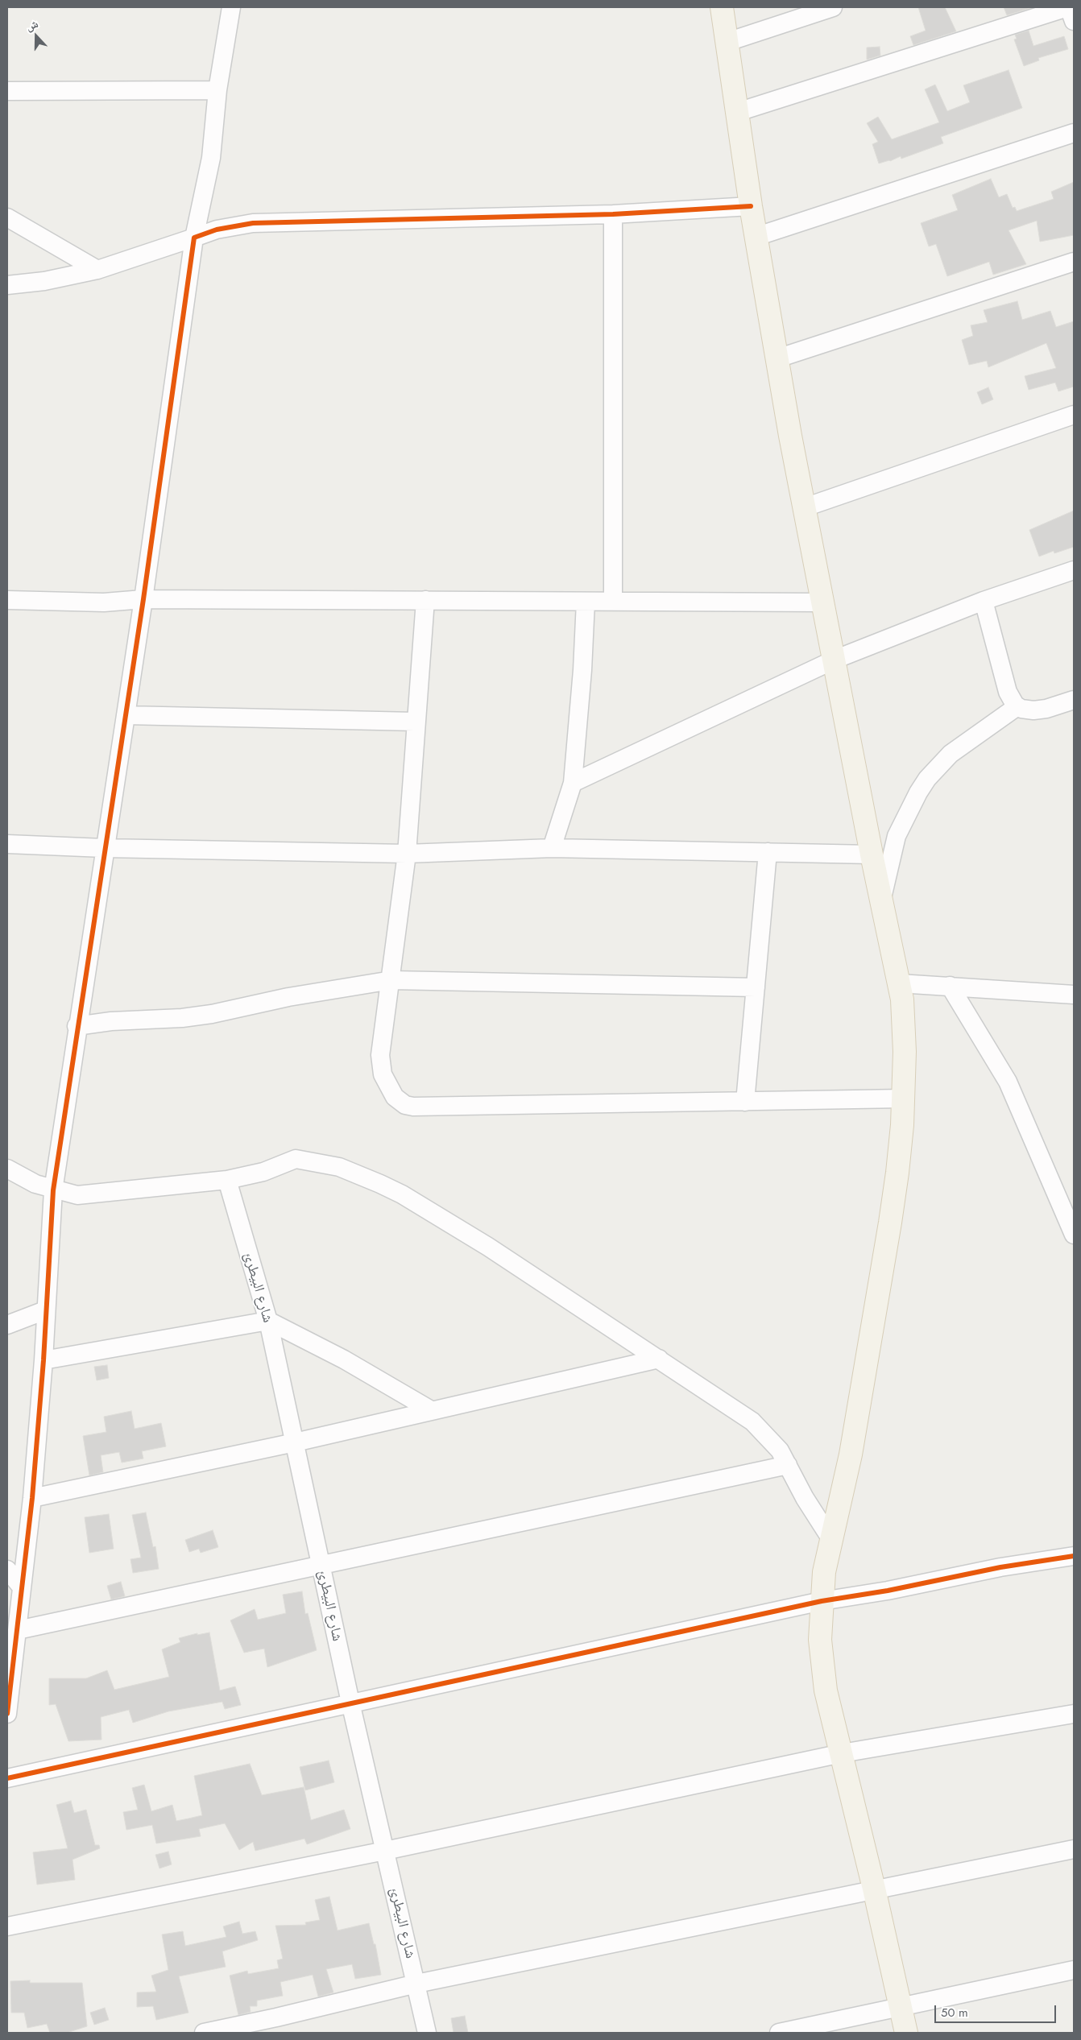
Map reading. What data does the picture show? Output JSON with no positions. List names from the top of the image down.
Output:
{
  "streets": {
    "street": ["شارع البيطرئ"]
  },
  "scale_bar": "50 m",
  "north": "top"
}
